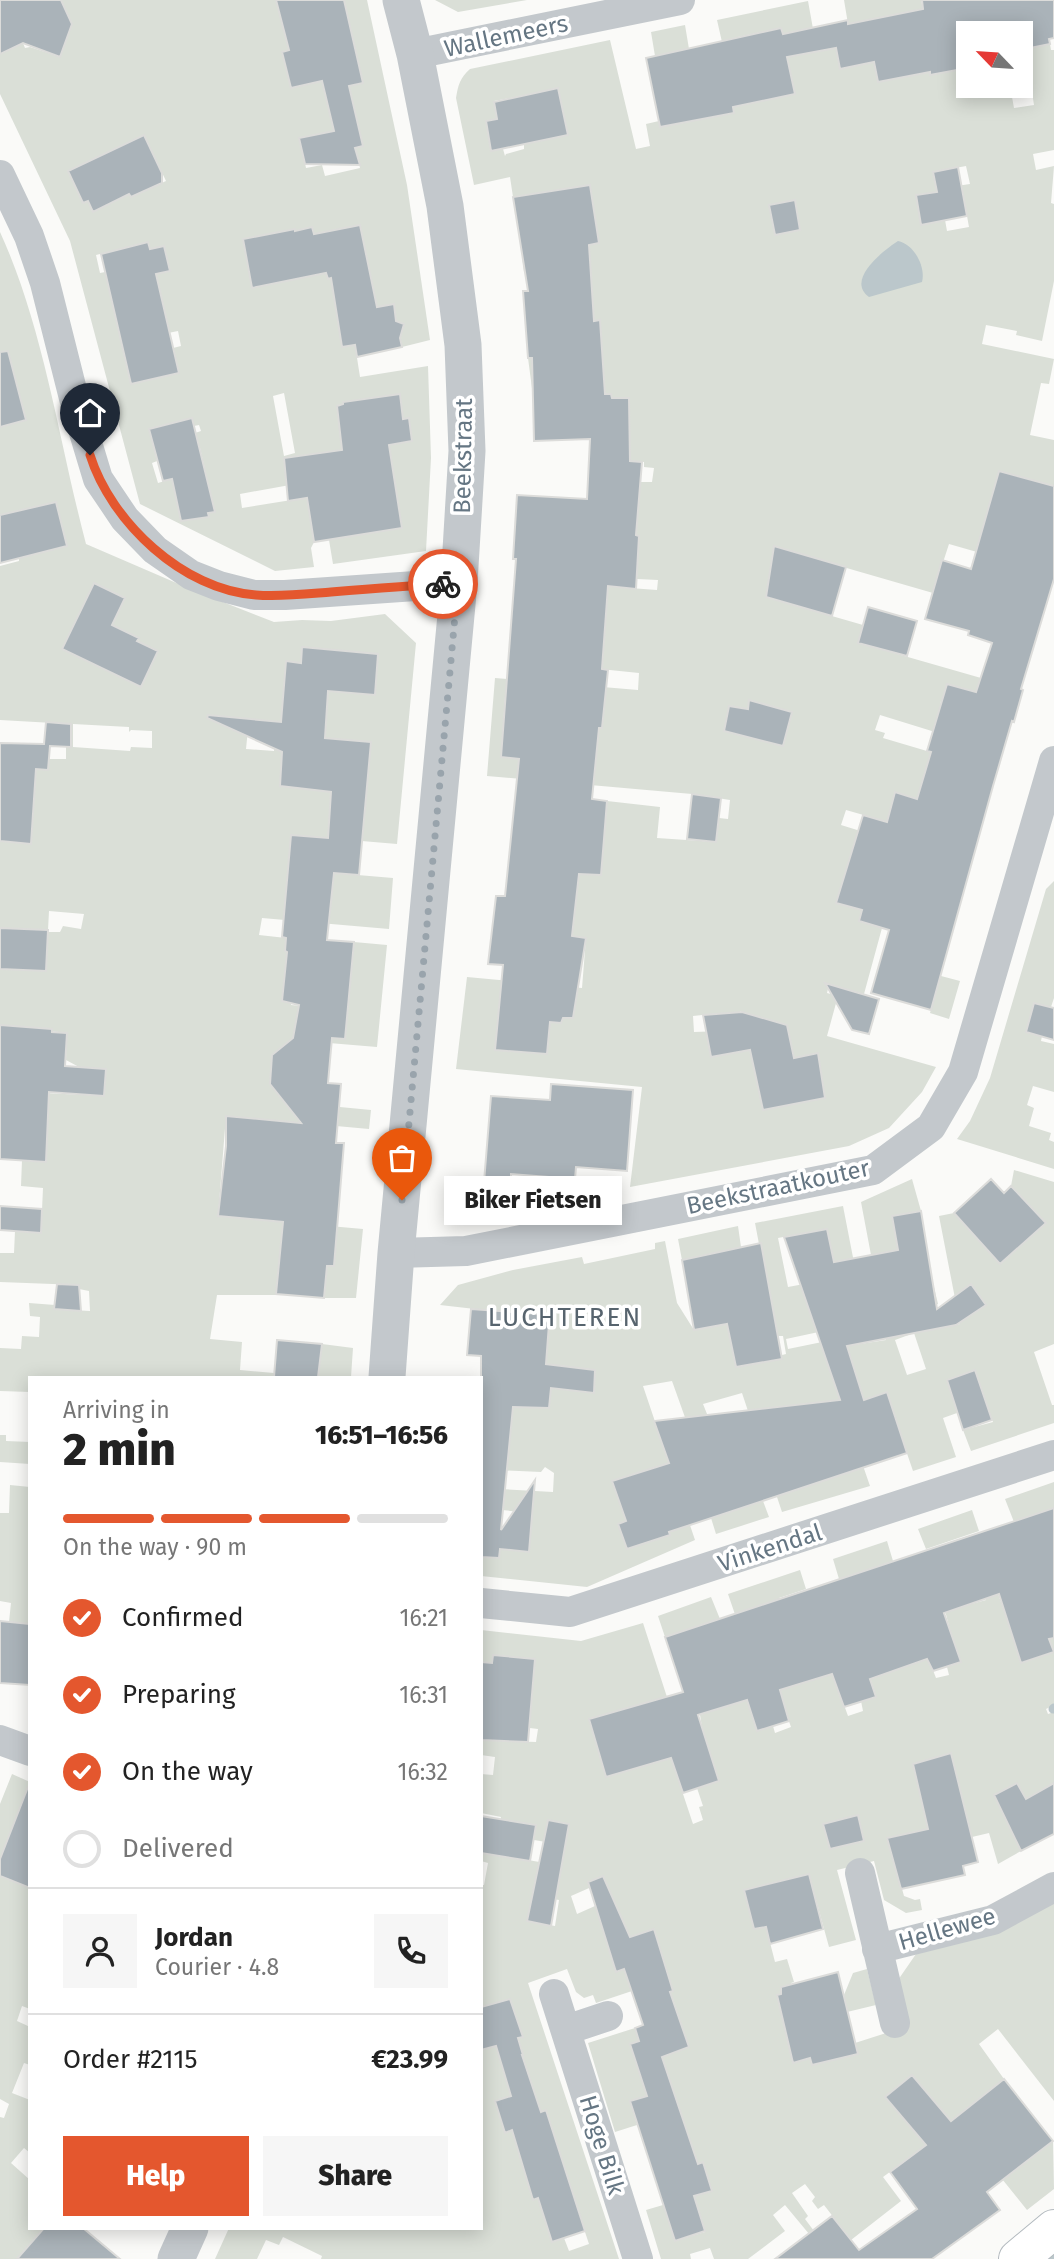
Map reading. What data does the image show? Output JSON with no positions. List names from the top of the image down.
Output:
{
  "streets": {
    "street": [
      "Wallemeers",
      "Beekstraat",
      "Beekstraatkouter",
      "Vinkendal",
      "Hellewee",
      "Hoge Bilk"
    ]
  },
  "crossings": [
    ["Wallemeers", "Beekstraat"],
    ["Beekstraat", "Beekstraatkouter"]
  ],
  "districts": ["LUCHTEREN"],
  "places": ["Biker Fietsen"],
  "north": "top left",
  "page": {
    "bubble": "Biker Fietsen",
    "heading": ["2 min", "Arriving in", "16:51–16:56"],
    "panel": [
      "Jordan",
      "Courier · 4.8",
      "Order #2115",
      "€23.99"
    ],
    "bar": "On the way · 90 m",
    "list": [
      ["Confirmed", "16:21"],
      ["Preparing", "16:31"],
      ["On the way", "16:32"],
      "Delivered"
    ],
    "buttons": ["Help", "Share"]
  }
}
